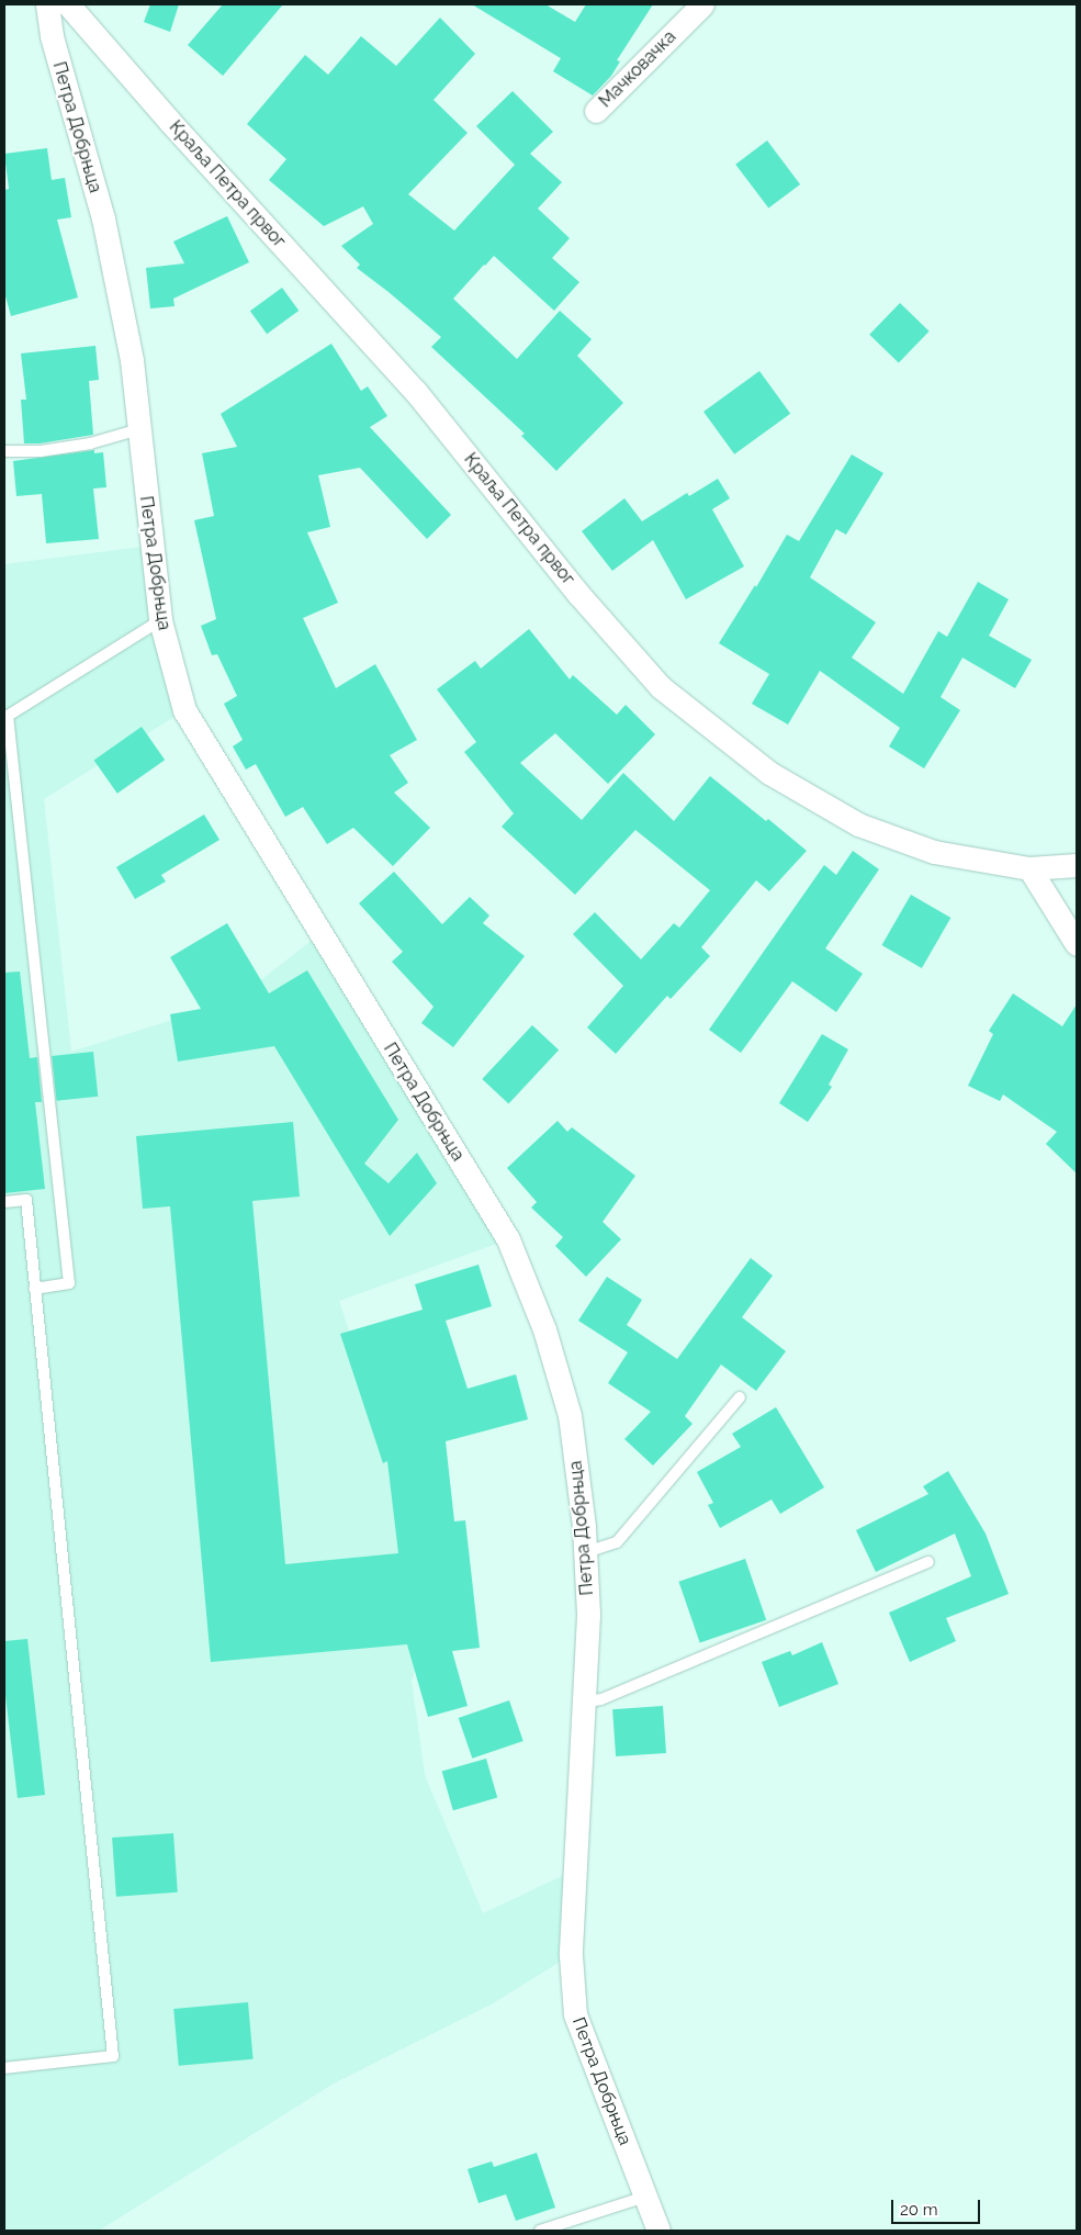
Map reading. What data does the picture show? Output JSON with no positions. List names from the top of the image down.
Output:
{
  "streets": {
    "street": ["Мачковачка", "Петра Добрњца", "Краља Петра првог"]
  },
  "scale_bar": "20 m"
}
